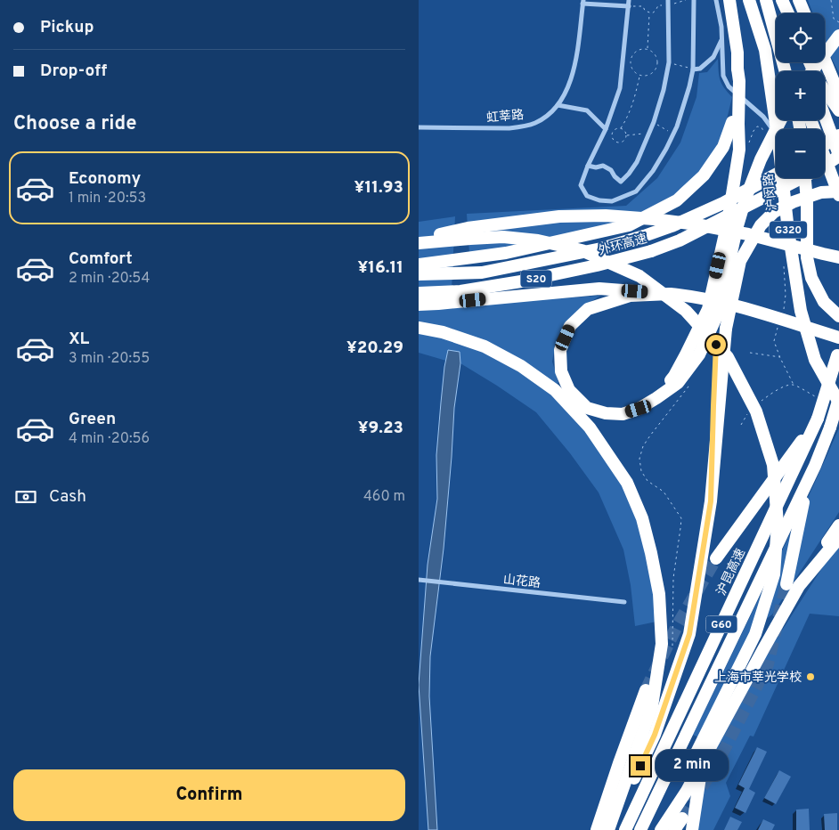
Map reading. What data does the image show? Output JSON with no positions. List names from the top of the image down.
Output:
{
  "streets": {
    "highway": [
      "沪闵路",
      "G320",
      "外环高速",
      "S20",
      "沪昆高速",
      "G60"
    ],
    "street": ["虹莘路", "山花路"]
  },
  "places": ["上海市莘光学校"],
  "page": {
    "banner": ["Pickup", "Drop-off"],
    "map_buttons": ["+", "−"],
    "heading": "Choose a ride",
    "list": [
      {
        "name": "Economy",
        "note": "1 min · 20:53",
        "value": "¥11.93"
      },
      {
        "name": "Comfort",
        "note": "2 min · 20:54",
        "value": "¥16.11"
      },
      {
        "name": "XL",
        "note": "3 min · 20:55",
        "value": "¥20.29"
      },
      {
        "name": "Green",
        "note": "4 min · 20:56",
        "value": "¥9.23"
      }
    ],
    "pay": ["Cash", "460 m"],
    "bubble": "2 min",
    "buttons": "Confirm"
  }
}
